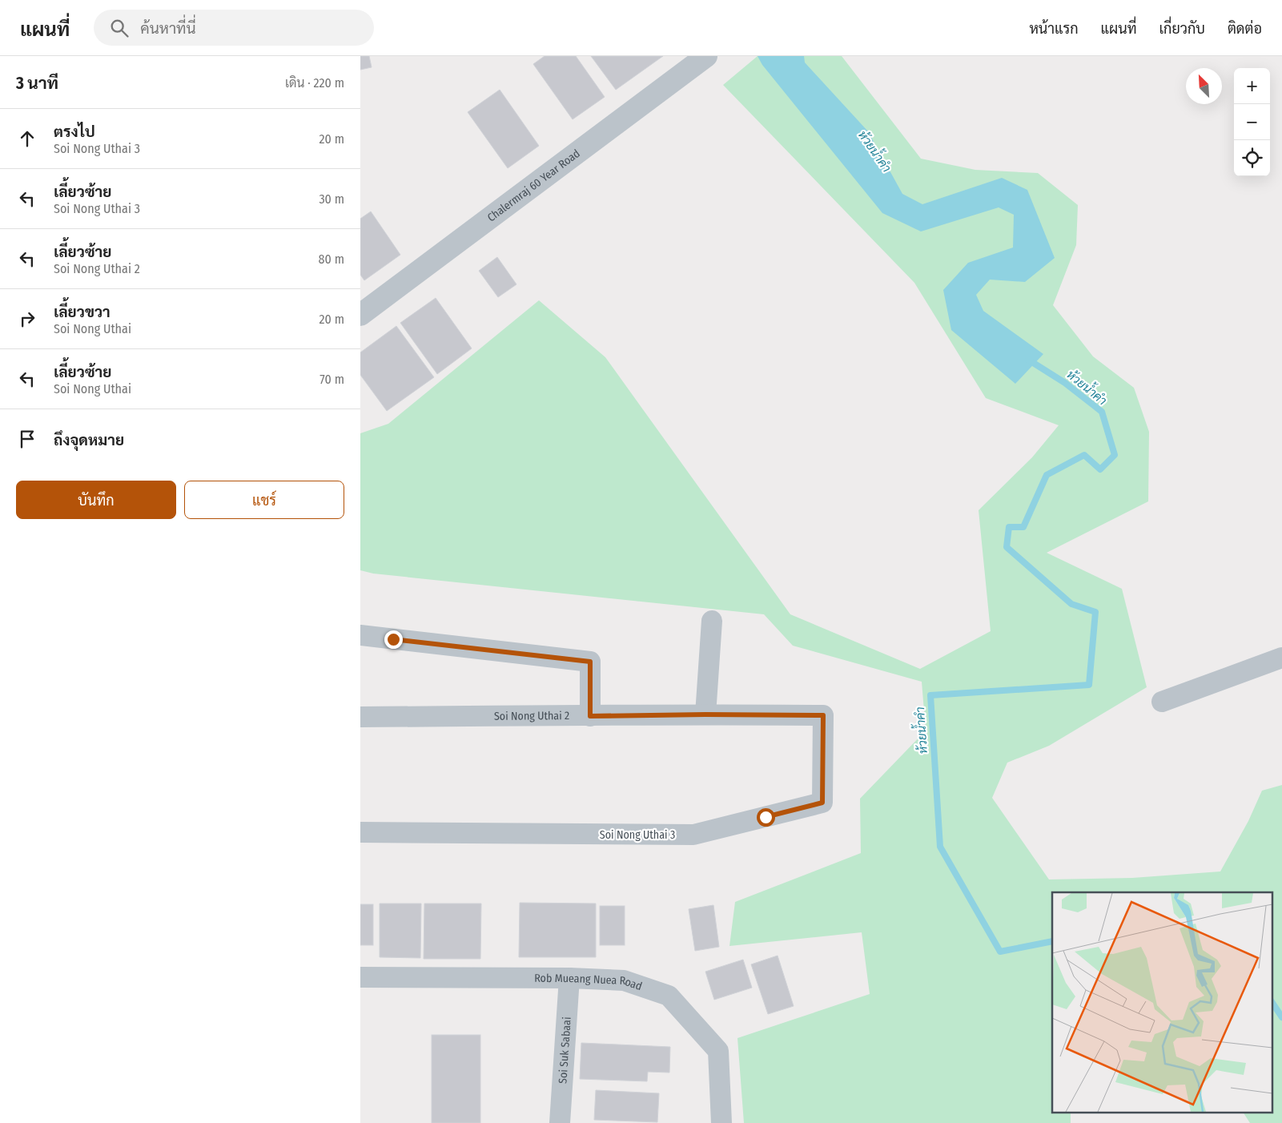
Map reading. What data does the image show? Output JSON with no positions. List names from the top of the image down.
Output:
{
  "streets": {
    "street": [
      "Chalermraj 60 Year Road",
      "Soi Nong Uthai 2",
      "Soi Nong Uthai 3",
      "Rob Mueang Nuea Road",
      "Soi Suk Sabaai"
    ]
  },
  "crossings": [
    ["Soi Nong Uthai 2", "Soi Nong Uthai 3"],
    ["Rob Mueang Nuea Road", "Soi Suk Sabaai"]
  ],
  "water": ["ห้วยน้ำคำ"],
  "north": "top left",
  "page": {
    "header": "แผนที่",
    "search": "ค้นหาที่นี่",
    "nav": [
      "หน้าแรก",
      "แผนที่",
      "เกี่ยวกับ",
      "ติดต่อ"
    ],
    "heading": ["3 นาที", "เดิน · 220 m"],
    "map_buttons": ["+", "−"],
    "list": [
      ["ตรงไป", "Soi Nong Uthai 3", "20 m"],
      ["เลี้ยวซ้าย", "Soi Nong Uthai 3", "30 m"],
      ["เลี้ยวซ้าย", "Soi Nong Uthai 2", "80 m"],
      ["เลี้ยวขวา", "Soi Nong Uthai", "20 m"],
      ["เลี้ยวซ้าย", "Soi Nong Uthai", "70 m"],
      "ถึงจุดหมาย"
    ],
    "buttons": ["บันทึก", "แชร์"]
  }
}
